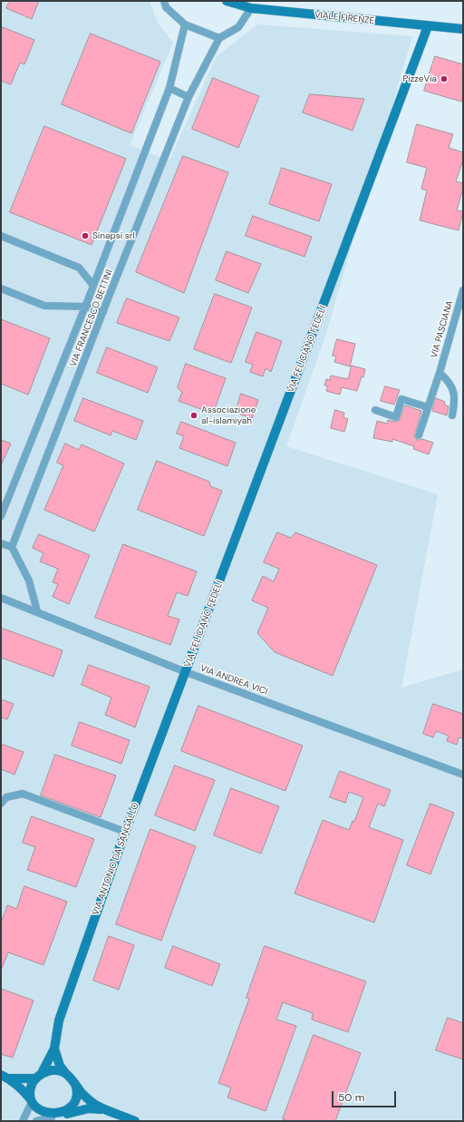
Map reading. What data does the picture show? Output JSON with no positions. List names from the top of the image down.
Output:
{
  "streets": {
    "street": [
      "VIALE FIRENZE",
      "VIA FRANCESCO BETTINI",
      "VIA PASCIANA",
      "VIA FELICIANO FEDELI",
      "VIA ANDREA VICI",
      "VIA ANTONIO DA SANGALLO"
    ]
  },
  "crossings": [
    ["VIALE FIRENZE", "VIA FELICIANO FEDELI"],
    ["VIA FELICIANO FEDELI", "VIA ANDREA VICI"],
    ["VIA FELICIANO FEDELI", "VIA ANTONIO DA SANGALLO"],
    ["VIA ANDREA VICI", "VIA ANTONIO DA SANGALLO"]
  ],
  "places": ["PizzeVia", "Sinapsi srl", "Associazione al-islamiyah"],
  "scale_bar": "50 m"
}
